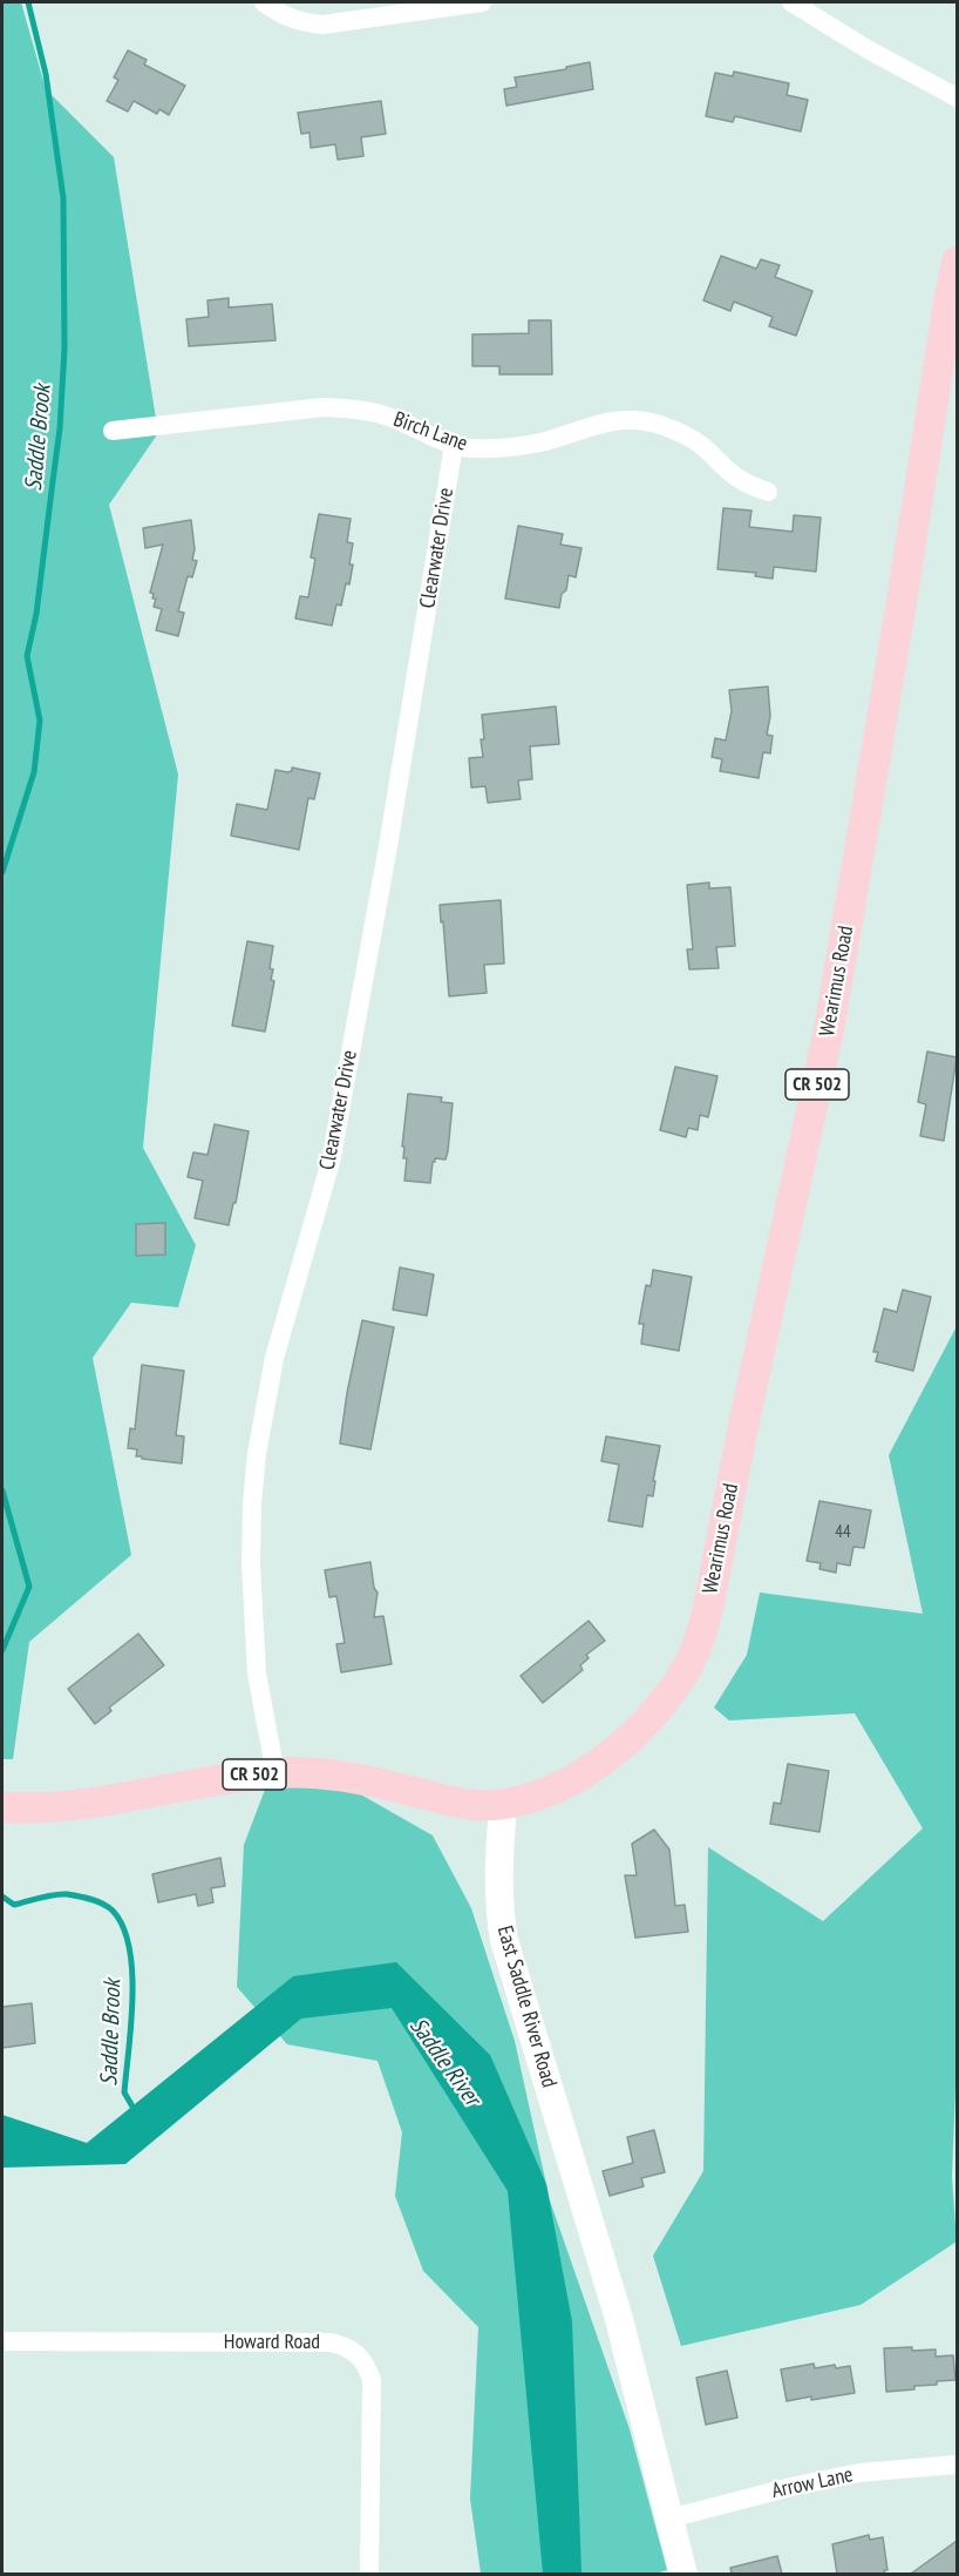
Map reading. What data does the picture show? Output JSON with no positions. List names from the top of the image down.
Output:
{
  "streets": {
    "main road": ["Wearimus Road", "CR 502", "East Saddle River Road"],
    "street": [
      "Birch Lane",
      "Clearwater Drive",
      "Howard Road",
      "Arrow Lane"
    ]
  },
  "crossings": [
    ["Birch Lane", "Clearwater Drive"],
    ["Clearwater Drive", "CR 502"],
    ["Wearimus Road", "CR 502"],
    ["Wearimus Road", "East Saddle River Road"],
    ["CR 502", "East Saddle River Road"],
    ["East Saddle River Road", "Arrow Lane"]
  ],
  "water": ["Saddle Brook", "Saddle River"],
  "house_numbers": ["44"]
}
